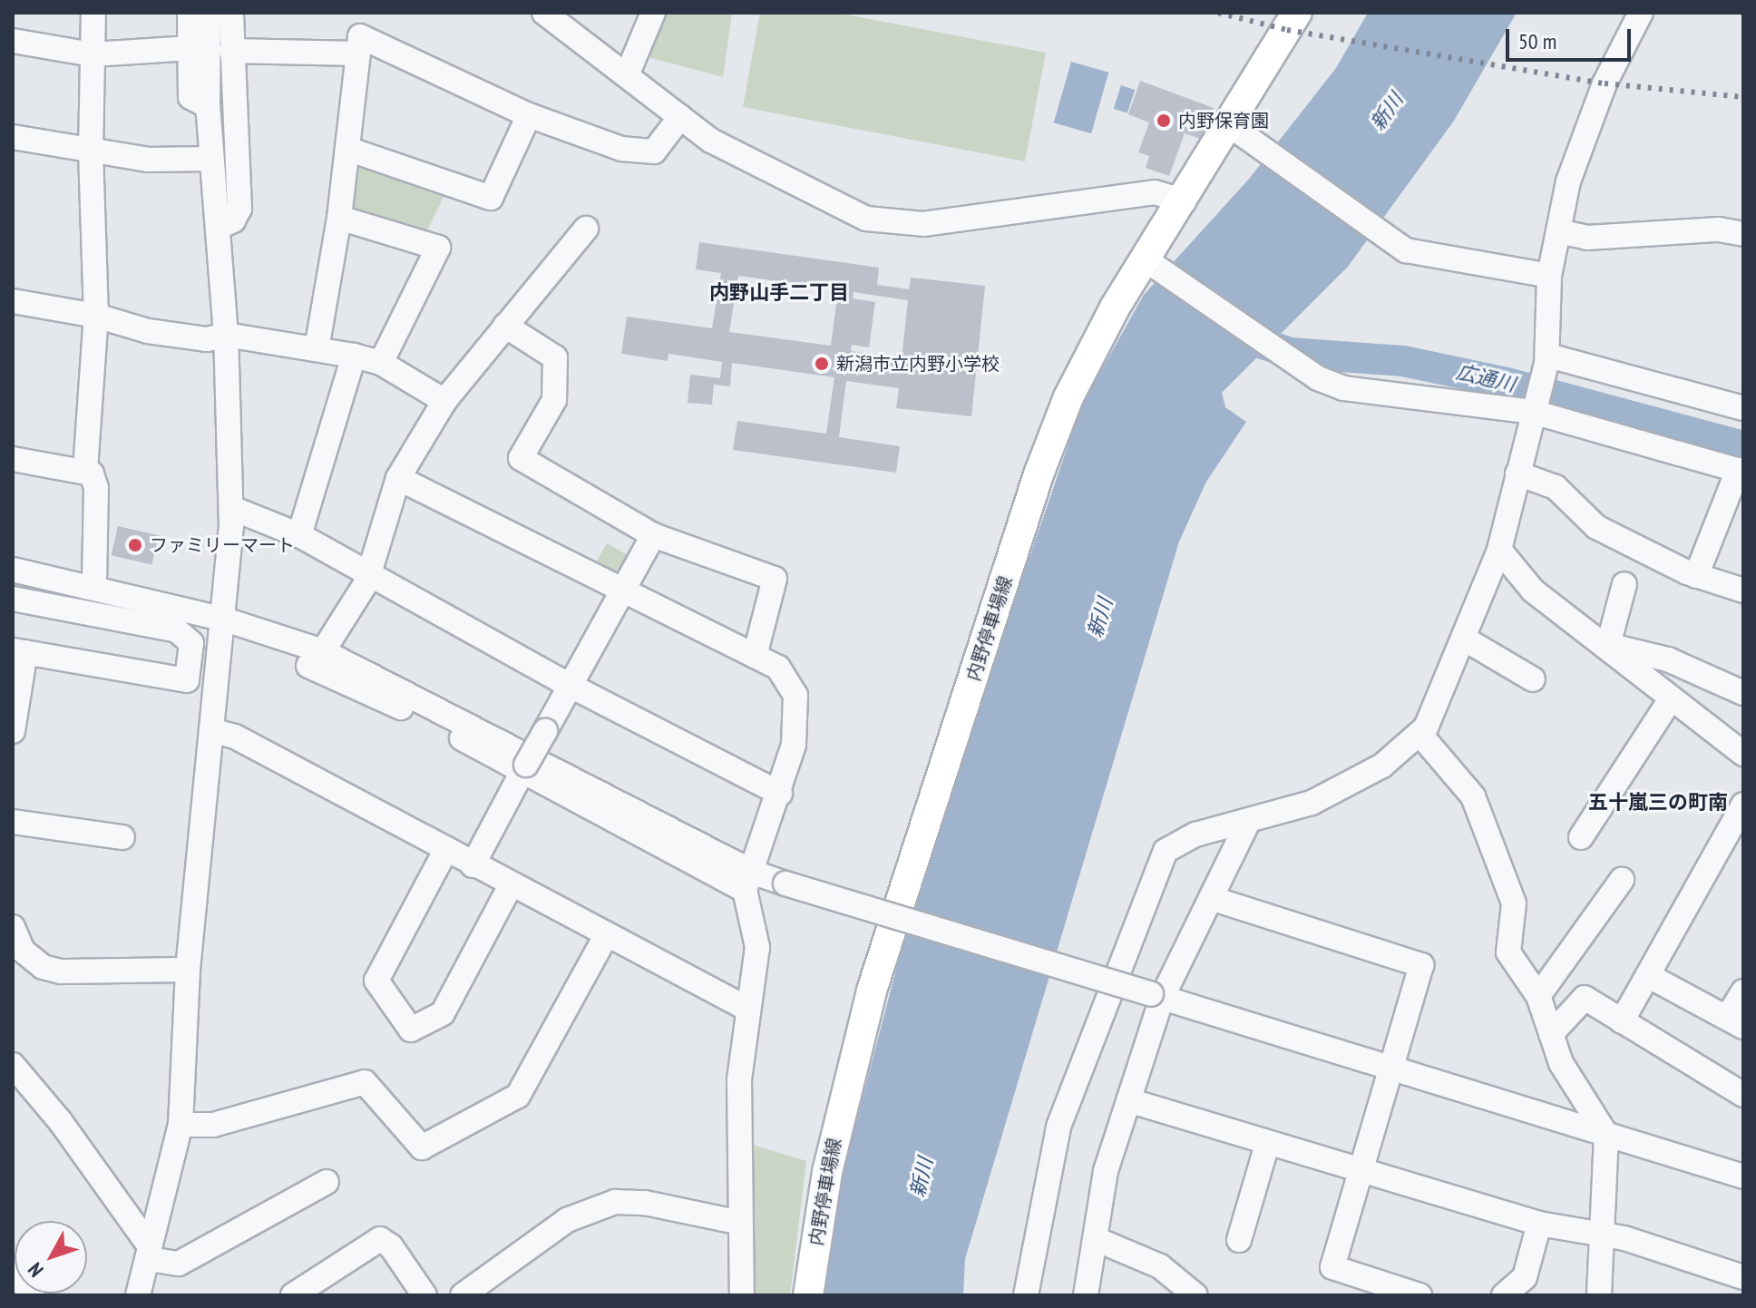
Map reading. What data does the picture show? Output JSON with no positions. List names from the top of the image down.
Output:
{
  "streets": {
    "main road": ["内野停車場線"]
  },
  "districts": ["内野山手二丁目", "五十嵐三の町南"],
  "water": ["新川", "広通川"],
  "places": ["内野保育園", "新潟市立内野小学校", "ファミリーマート"],
  "scale_bar": "50 m",
  "north": "bottom left"
}
